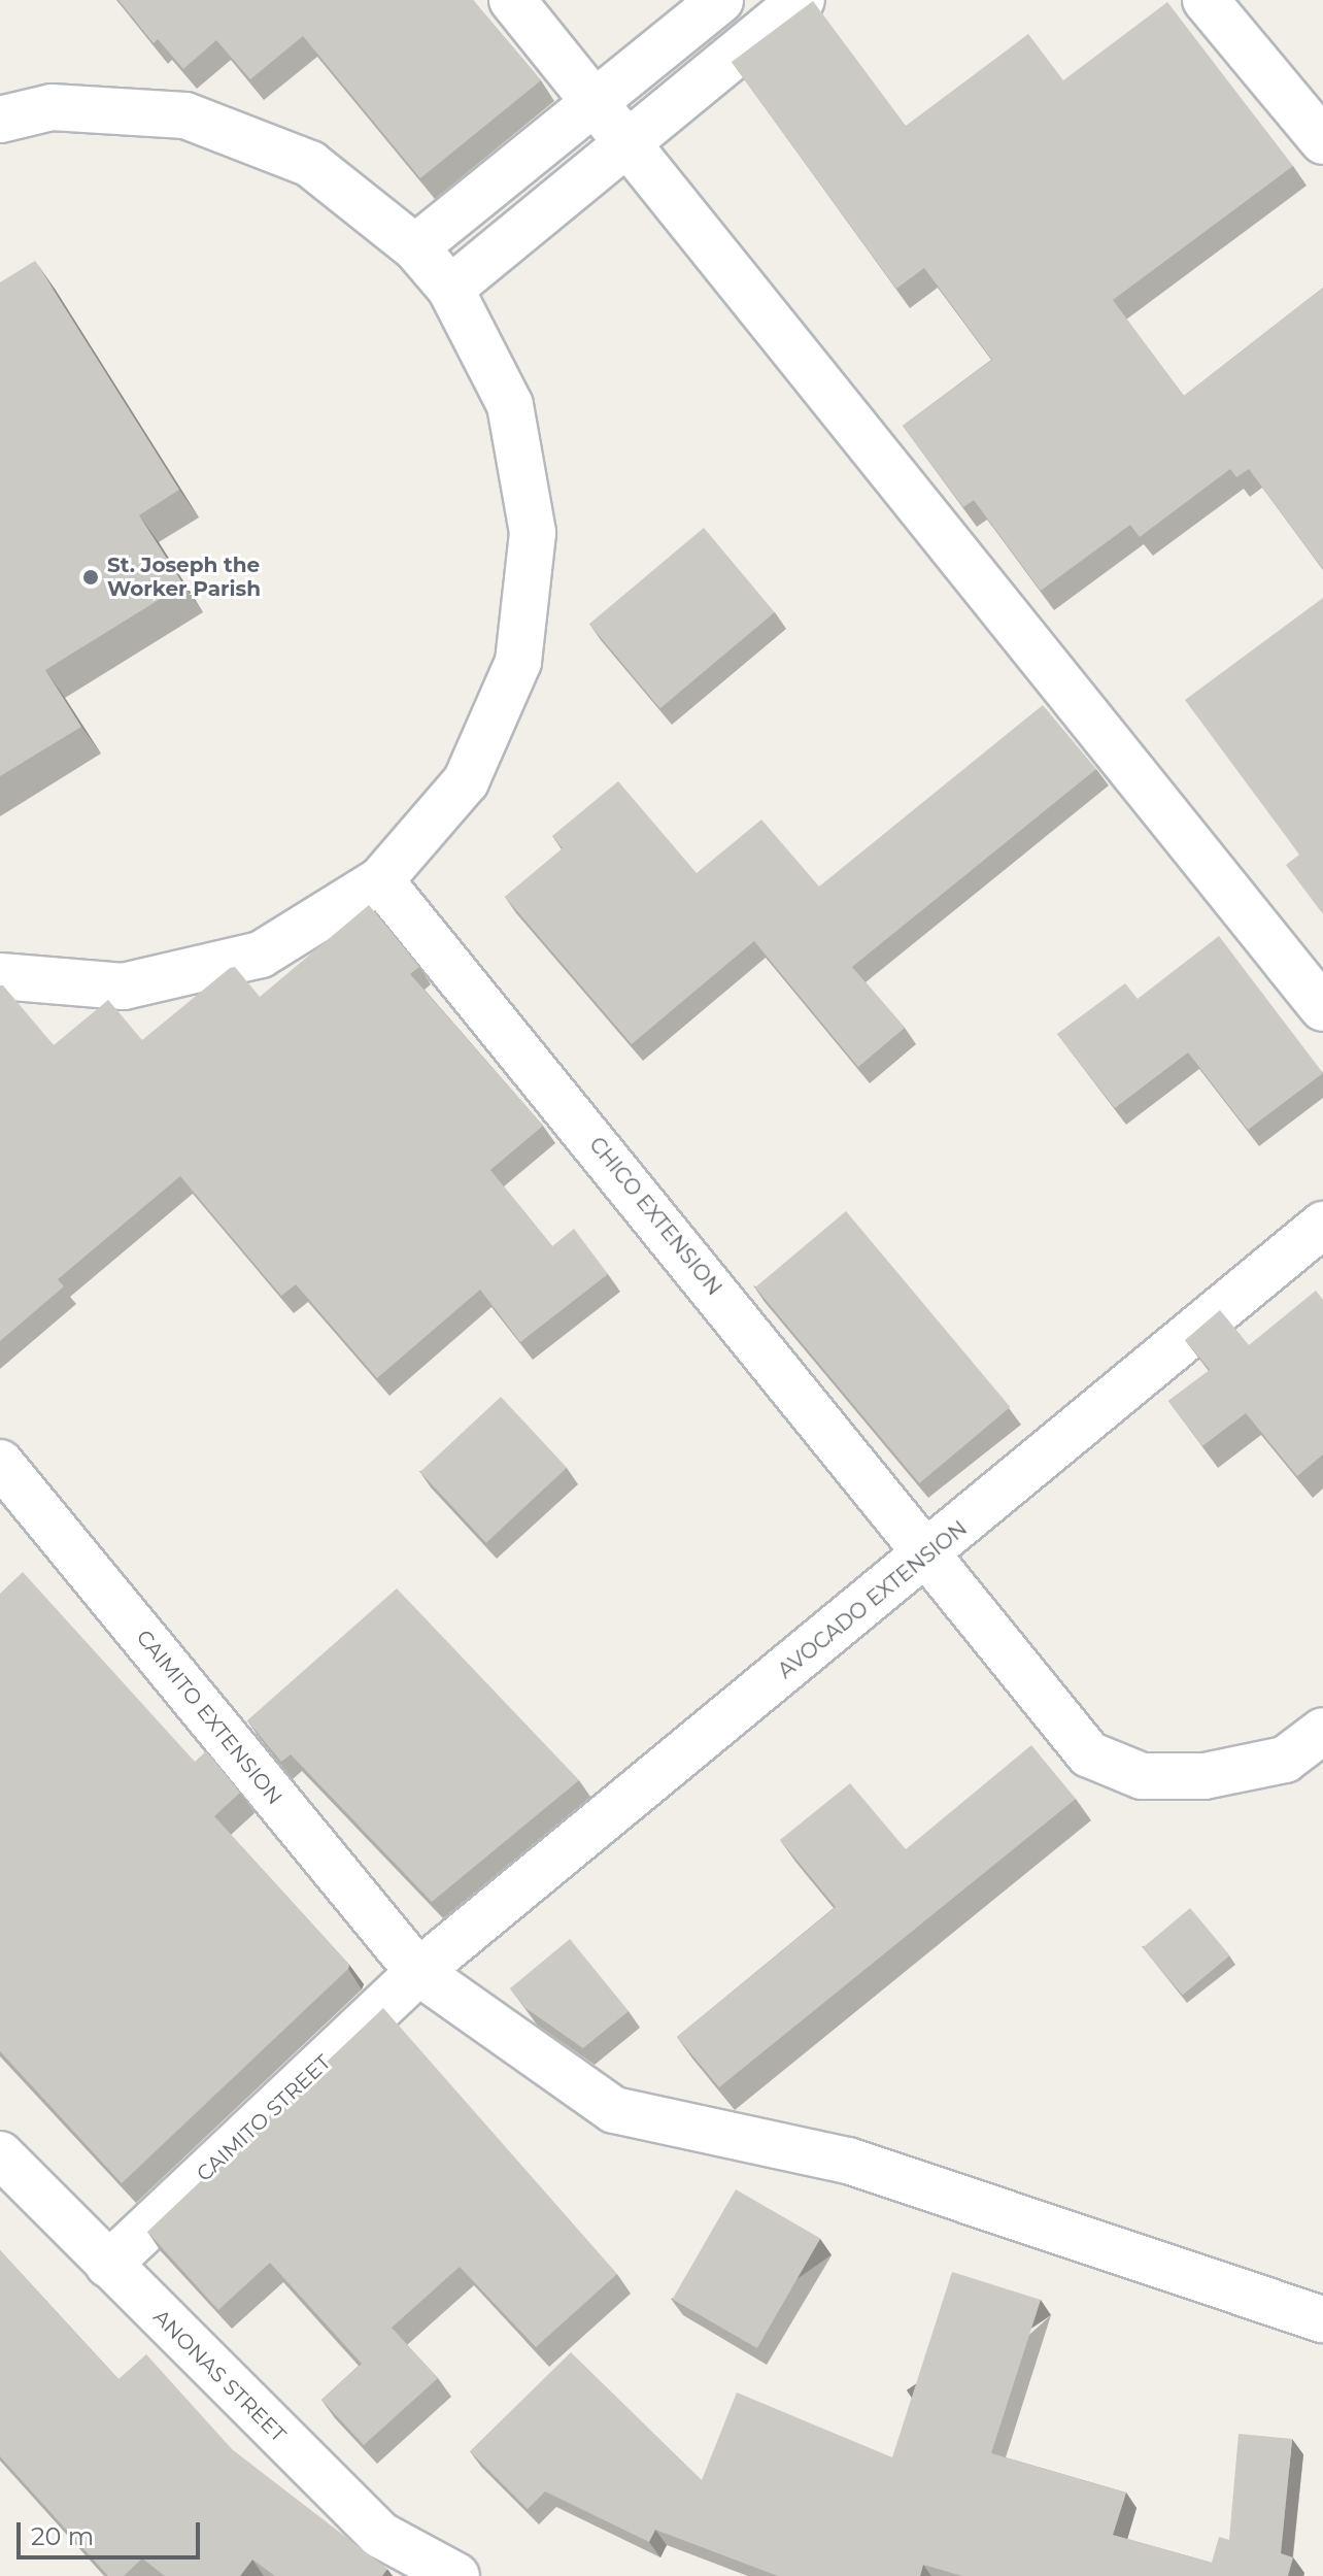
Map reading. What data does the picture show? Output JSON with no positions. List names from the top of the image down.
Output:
{
  "streets": {
    "street": [
      "CHICO EXTENSION",
      "AVOCADO EXTENSION",
      "CAIMITO EXTENSION",
      "CAIMITO STREET",
      "ANONAS STREET"
    ]
  },
  "crossings": [
    ["CHICO EXTENSION", "AVOCADO EXTENSION"],
    ["AVOCADO EXTENSION", "CAIMITO EXTENSION"],
    ["AVOCADO EXTENSION", "CAIMITO STREET"],
    ["CAIMITO EXTENSION", "CAIMITO STREET"],
    ["CAIMITO STREET", "ANONAS STREET"]
  ],
  "places": ["St. Joseph the Worker Parish"],
  "scale_bar": "20 m"
}
